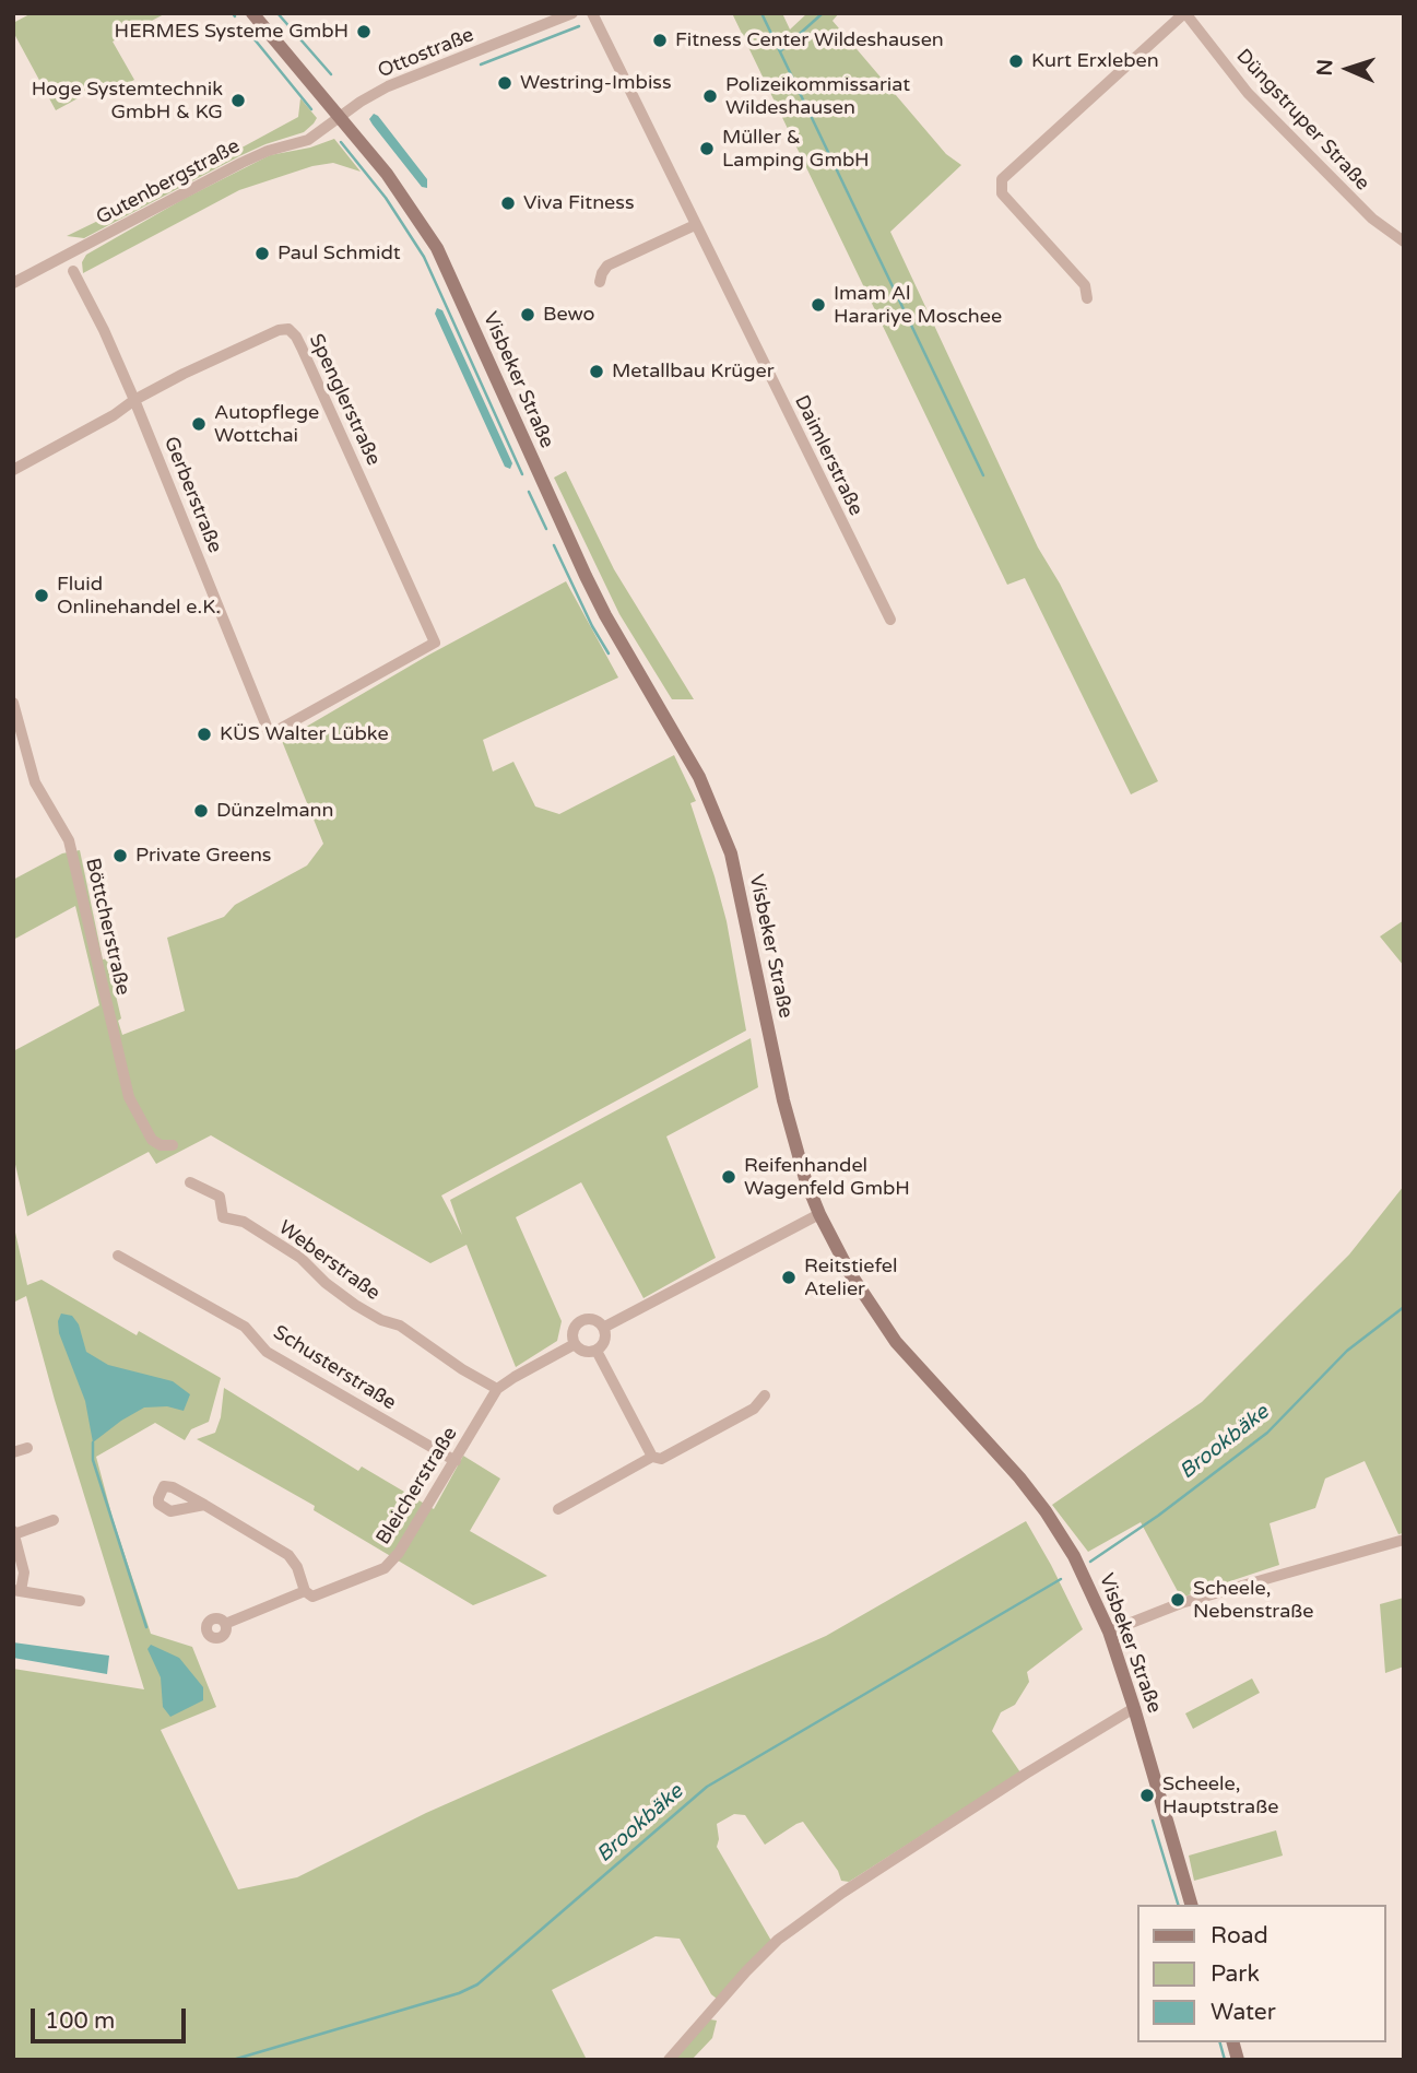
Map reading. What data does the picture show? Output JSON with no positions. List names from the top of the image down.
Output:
{
  "streets": {
    "main road": ["Visbeker Straße"],
    "street": [
      "Ottostraße",
      "Düngstruper Straße",
      "Gutenbergstraße",
      "Spenglerstraße",
      "Daimlerstraße",
      "Gerberstraße",
      "Böttcherstraße",
      "Weberstraße",
      "Schusterstraße",
      "Bleicherstraße"
    ]
  },
  "crossings": [
    ["Ottostraße", "Gutenbergstraße"],
    ["Ottostraße", "Visbeker Straße"],
    ["Gutenbergstraße", "Visbeker Straße"],
    ["Spenglerstraße", "Gerberstraße"],
    ["Weberstraße", "Bleicherstraße"],
    ["Schusterstraße", "Bleicherstraße"]
  ],
  "water": ["Brookbäke"],
  "places": [
    "HERMES Systeme GmbH",
    "Fitness Center Wildeshausen",
    "Kurt Erxleben",
    "Westring-Imbiss",
    "Polizeikommissariat Wildeshausen",
    "Hoge Systemtechnik GmbH & KG",
    "Müller & Lamping GmbH",
    "Viva Fitness",
    "Paul Schmidt",
    "Imam Al Harariye Moschee",
    "Bewo",
    "Metallbau Krüger",
    "Autopflege Wottchai",
    "Fluid Onlinehandel e.K.",
    "KÜS Walter Lübke",
    "Dünzelmann",
    "Private Greens",
    "Reifenhandel Wagenfeld GmbH",
    "Reitstiefel Atelier",
    "Scheele, Nebenstraße",
    "Scheele, Hauptstraße"
  ],
  "legend": ["Road", "Park", "Water"],
  "scale_bar": "100 m",
  "north": "left"
}
